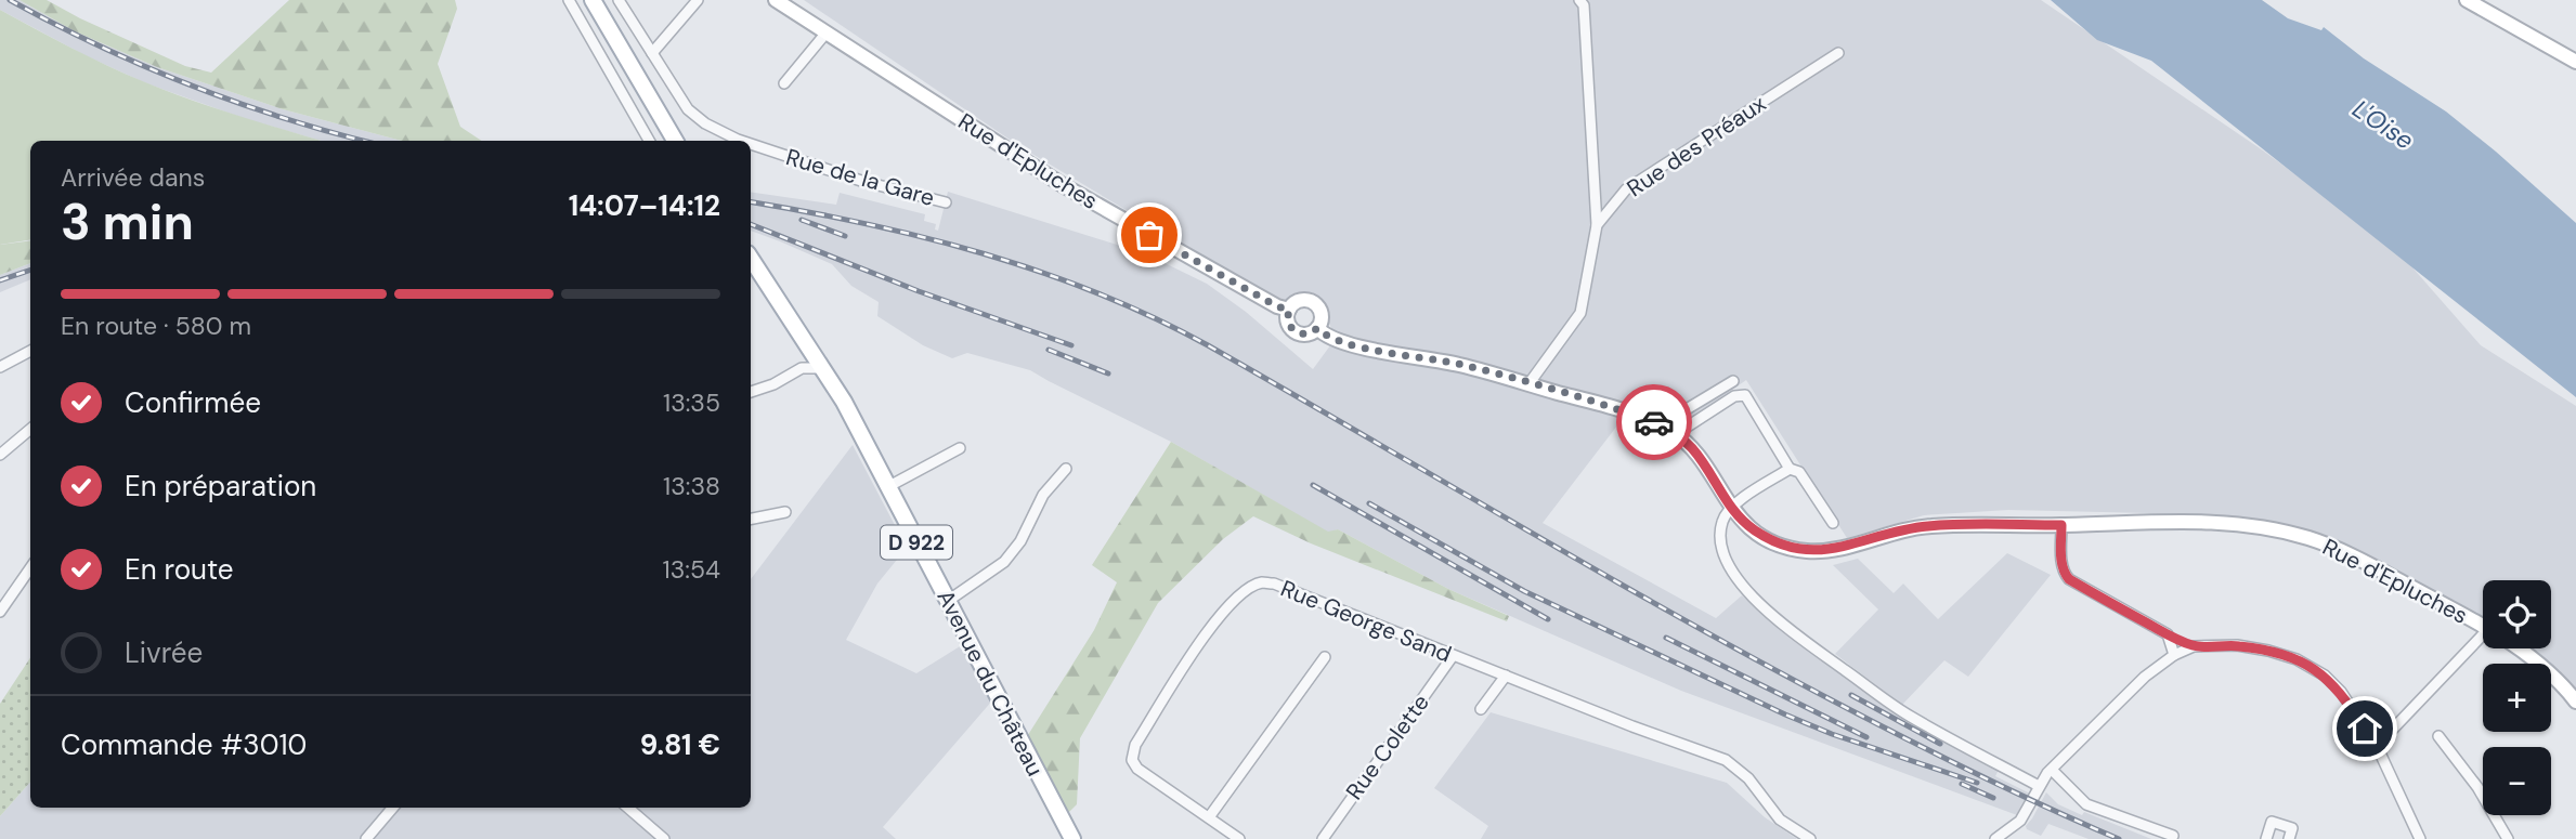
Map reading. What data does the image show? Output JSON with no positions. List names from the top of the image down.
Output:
{
  "streets": {
    "main road": ["D 922", "Avenue du Château"],
    "street": [
      "Rue des Préaux",
      "Rue d'Epluches",
      "Rue de la Gare",
      "Rue George Sand",
      "Rue Colette"
    ]
  },
  "crossings": [
    ["Rue des Préaux", "Rue d'Epluches"],
    ["Rue George Sand", "Rue Colette"]
  ],
  "water": ["L'Oise"],
  "page": {
    "heading": ["3 min", "Arrivée dans", "14:07–14:12"],
    "panel": ["Commande #3010", "9.81 €"],
    "bar": "En route · 580 m",
    "list": [
      ["Confirmée", "13:35"],
      ["En préparation", "13:38"],
      ["En route", "13:54"],
      "Livrée"
    ],
    "map_buttons": ["+", "−"]
  }
}
